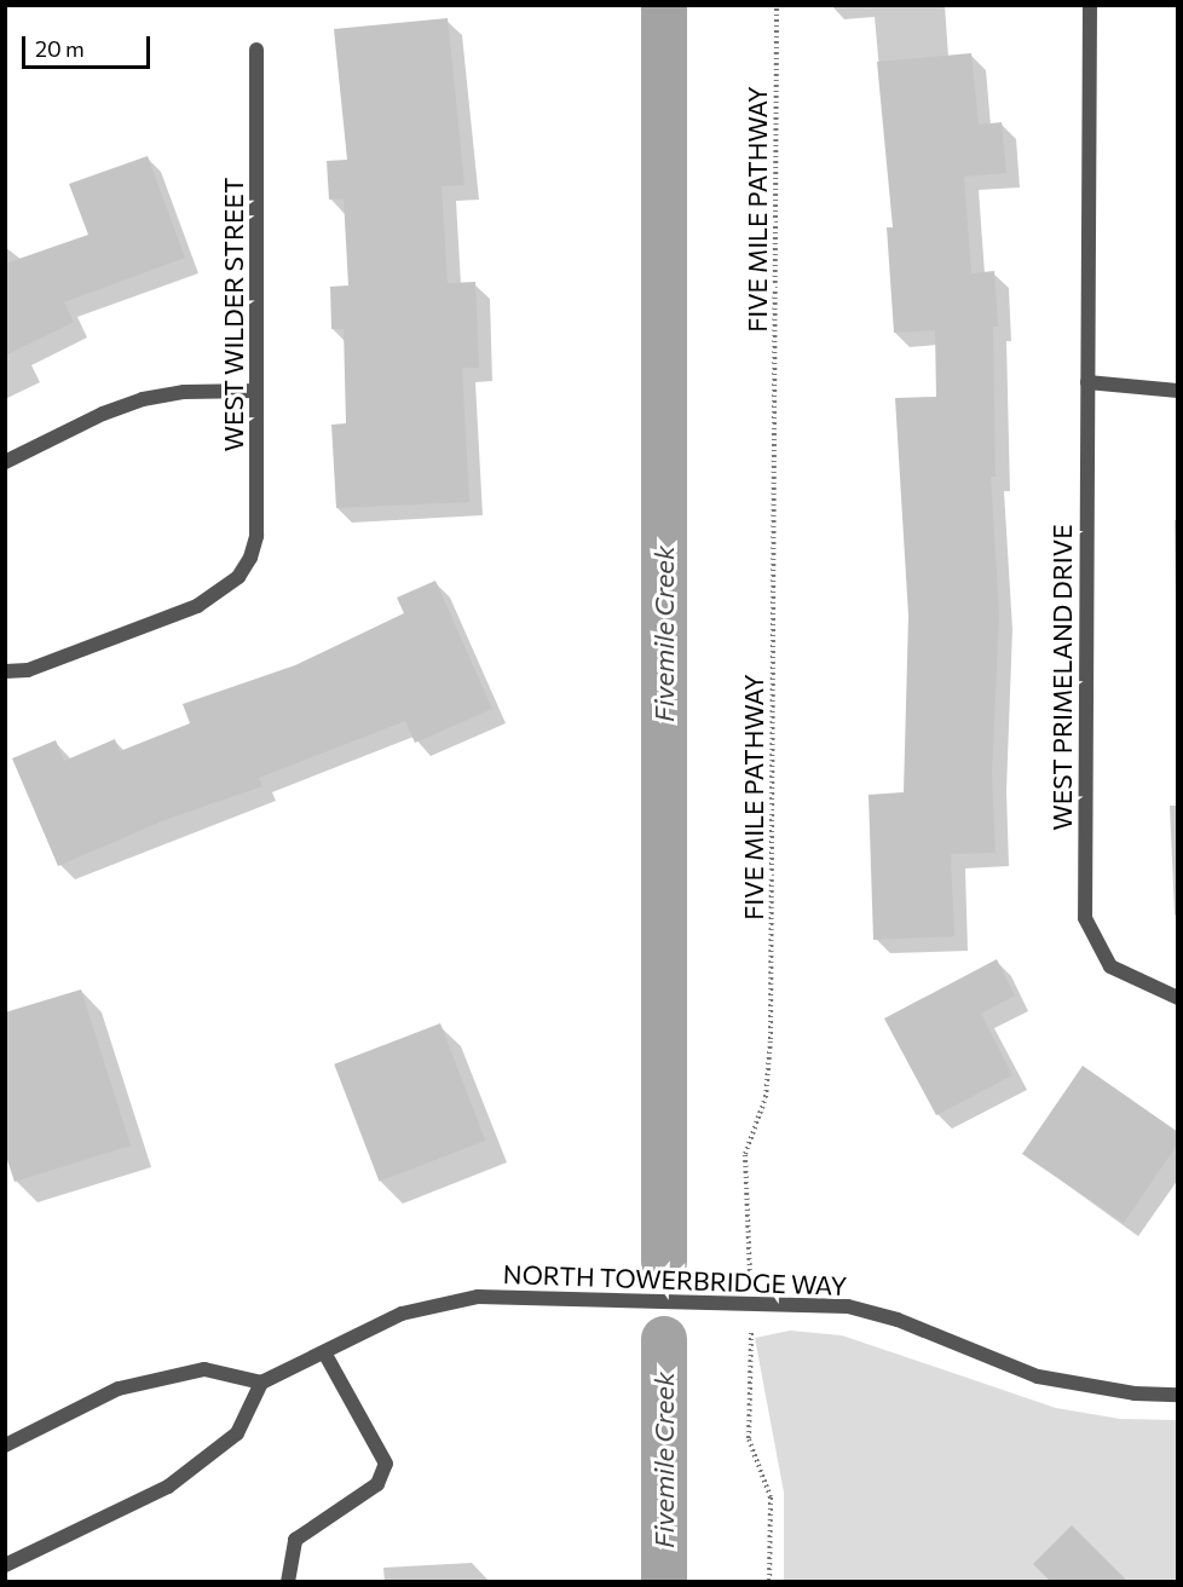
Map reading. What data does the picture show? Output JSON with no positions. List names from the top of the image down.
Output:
{
  "streets": {
    "street": ["WEST WILDER STREET", "WEST PRIMELAND DRIVE", "NORTH TOWERBRIDGE WAY"],
    "path": ["FIVE MILE PATHWAY"]
  },
  "crossings": [
    ["FIVE MILE PATHWAY", "NORTH TOWERBRIDGE WAY"]
  ],
  "water": ["Fivemile Creek"],
  "scale_bar": "20 m"
}
